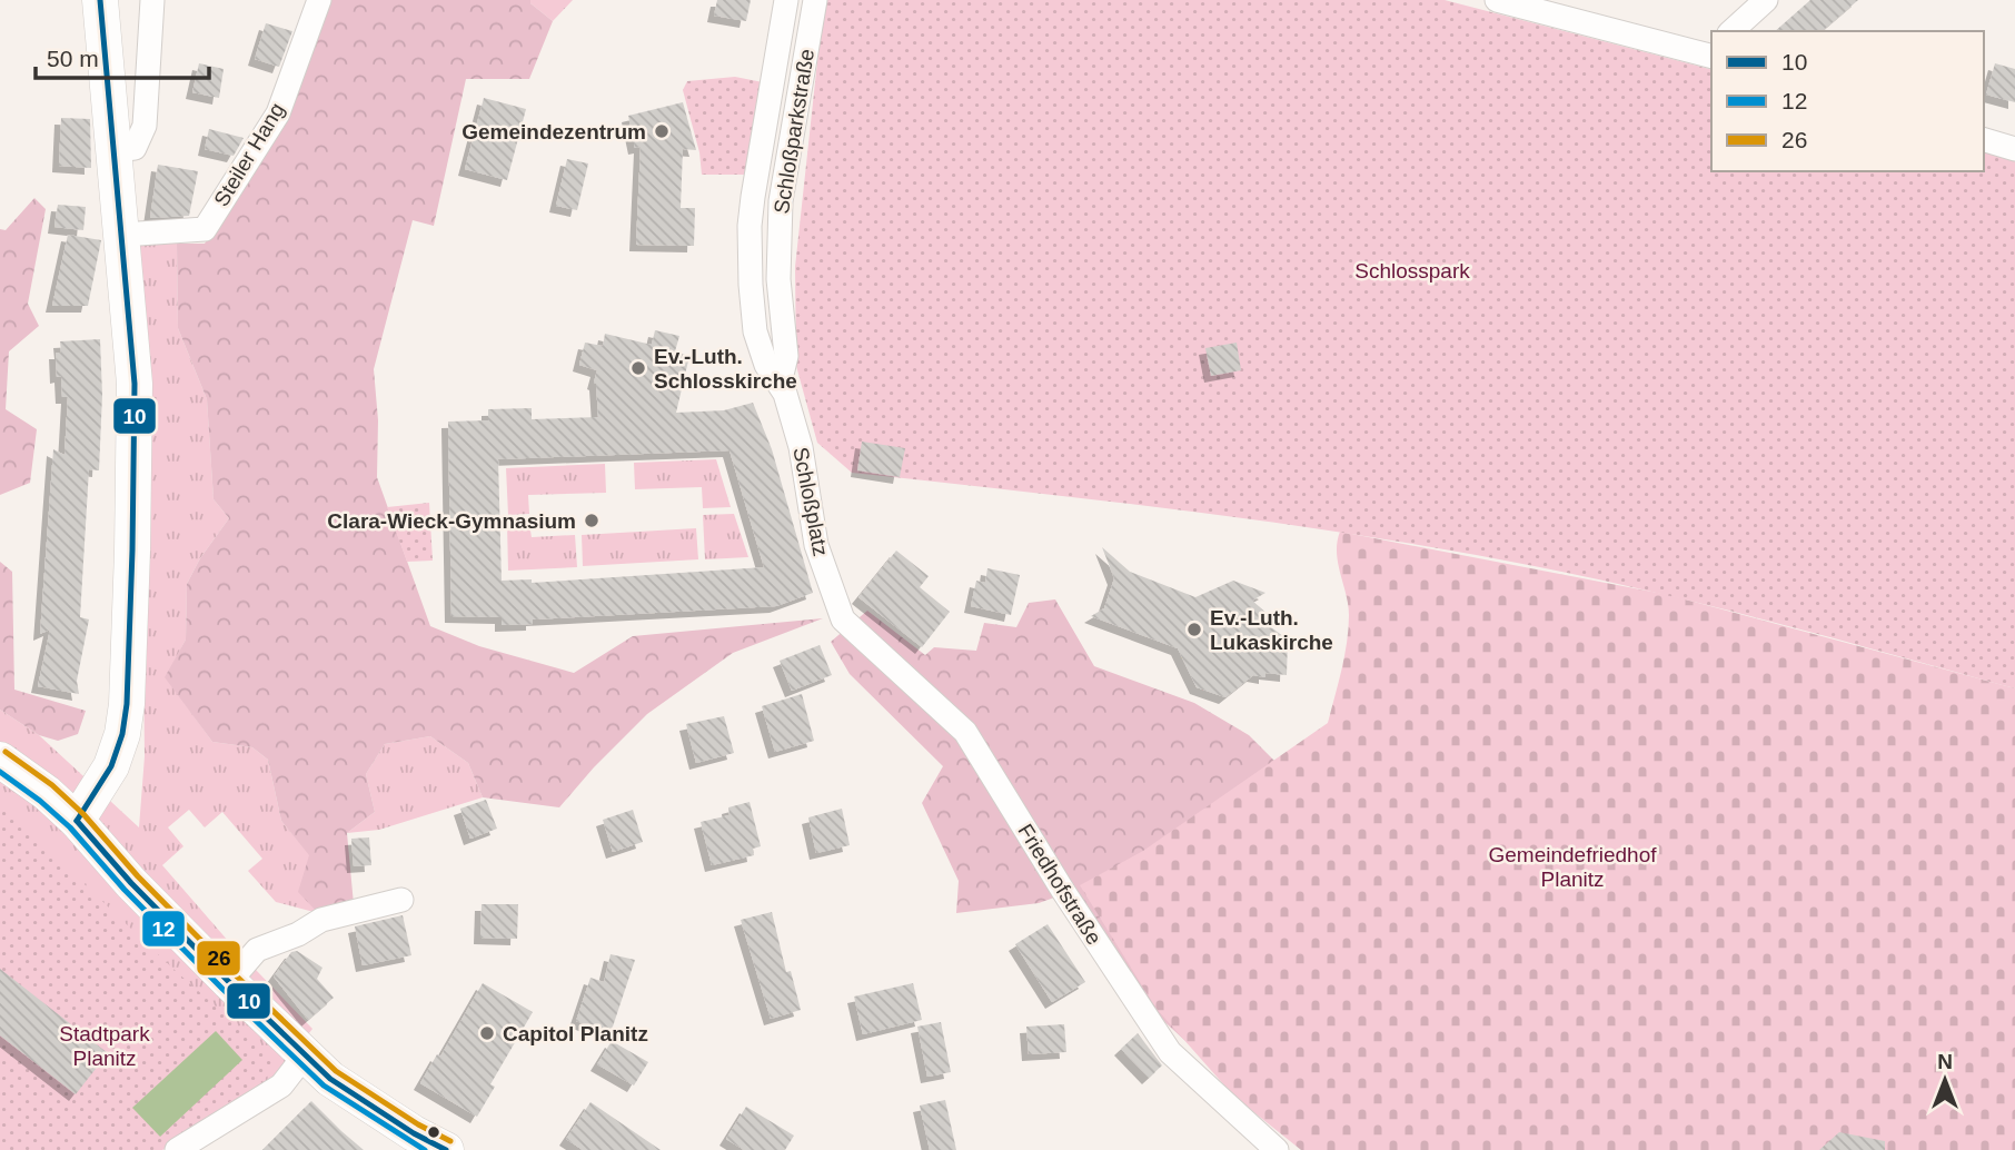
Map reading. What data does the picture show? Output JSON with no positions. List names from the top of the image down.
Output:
{
  "streets": {
    "street": [
      "Schloßparkstraße",
      "Steiler Hang",
      "Schloßplatz",
      "Friedhofstraße"
    ]
  },
  "crossings": [
    ["Schloßparkstraße", "Schloßplatz"],
    ["Schloßplatz", "Friedhofstraße"]
  ],
  "parks": ["Schlosspark", "Gemeindefriedhof Planitz", "Stadtpark Planitz"],
  "places": [
    "Gemeindezentrum",
    "Ev.-Luth. Schlosskirche",
    "Clara-Wieck-Gymnasium",
    "Ev.-Luth. Lukaskirche",
    "Capitol Planitz"
  ],
  "lines": ["transit line 10", "transit line 26", "transit line 12"],
  "legend": ["10", "12", "26"],
  "scale_bar": "50 m",
  "north": "top"
}
